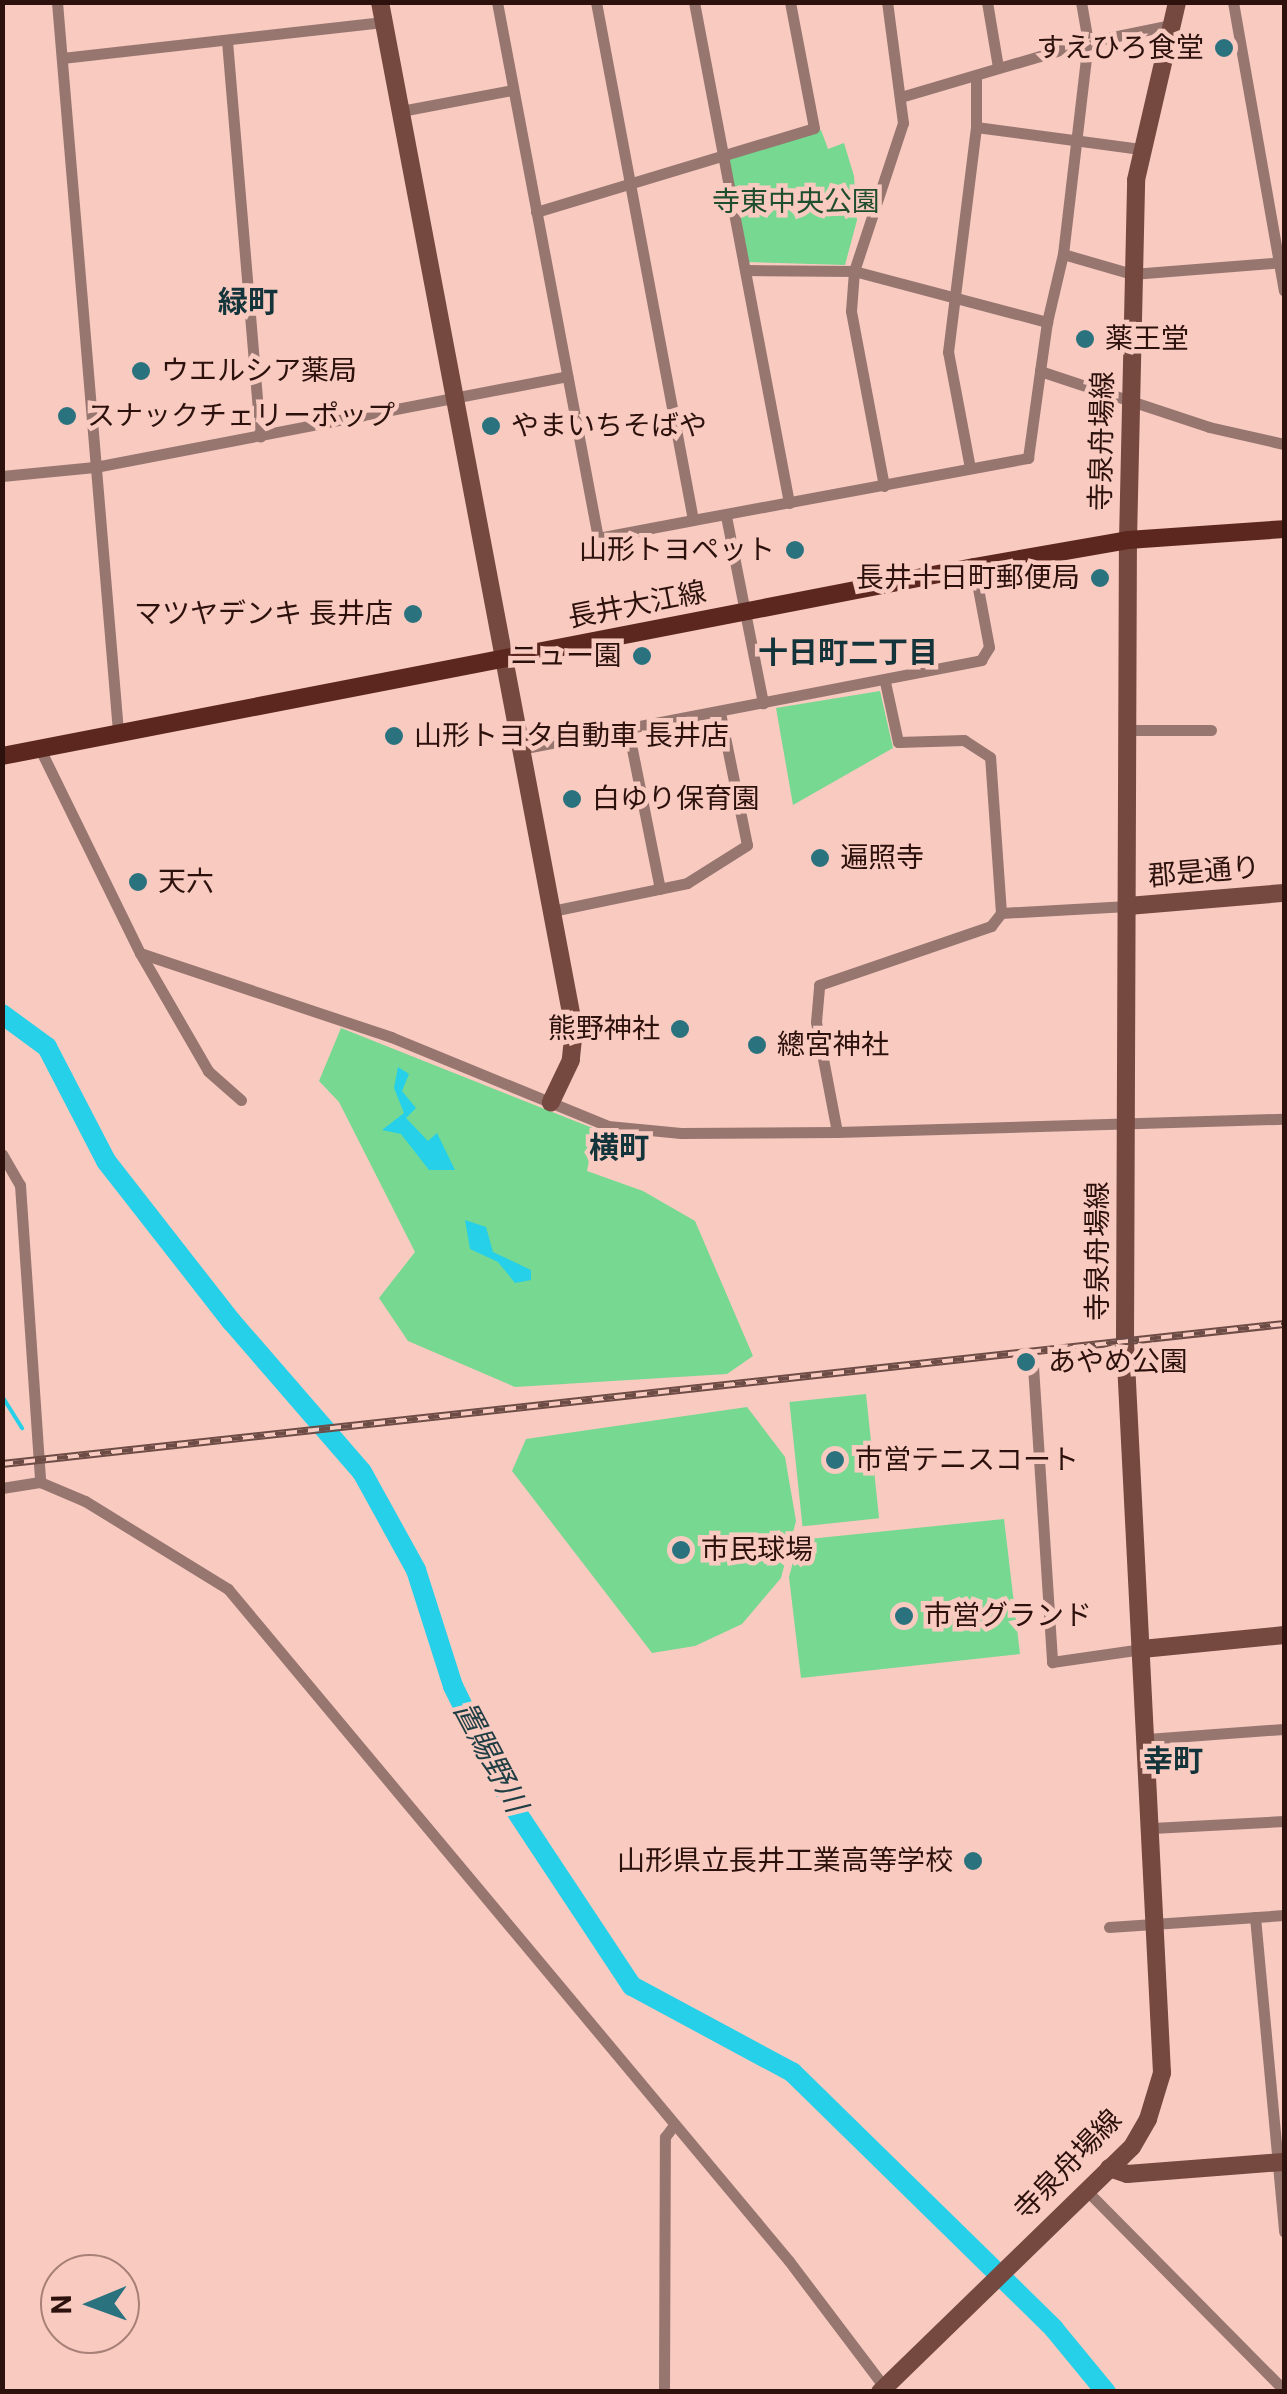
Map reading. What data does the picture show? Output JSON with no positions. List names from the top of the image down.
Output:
{
  "streets": {
    "main road": ["寺泉舟場線", "長井大江線", "郡是通り"]
  },
  "crossings": [
    ["寺泉舟場線", "長井大江線"],
    ["寺泉舟場線", "郡是通り"]
  ],
  "districts": [
    "緑町",
    "十日町二丁目",
    "横町",
    "幸町"
  ],
  "water": ["置賜野川"],
  "parks": ["寺東中央公園"],
  "places": [
    "すえひろ食堂",
    "薬王堂",
    "ウエルシア薬局",
    "スナックチェリーポップ",
    "やまいちそばや",
    "山形トヨペット",
    "長井十日町郵便局",
    "マツヤデンキ 長井店",
    "ニュー園",
    "山形トヨタ自動車 長井店",
    "白ゆり保育園",
    "遍照寺",
    "天六",
    "熊野神社",
    "總宮神社",
    "あやめ公園",
    "市営テニスコート",
    "市民球場",
    "市営グランド",
    "山形県立長井工業高等学校"
  ],
  "north": "left"
}
